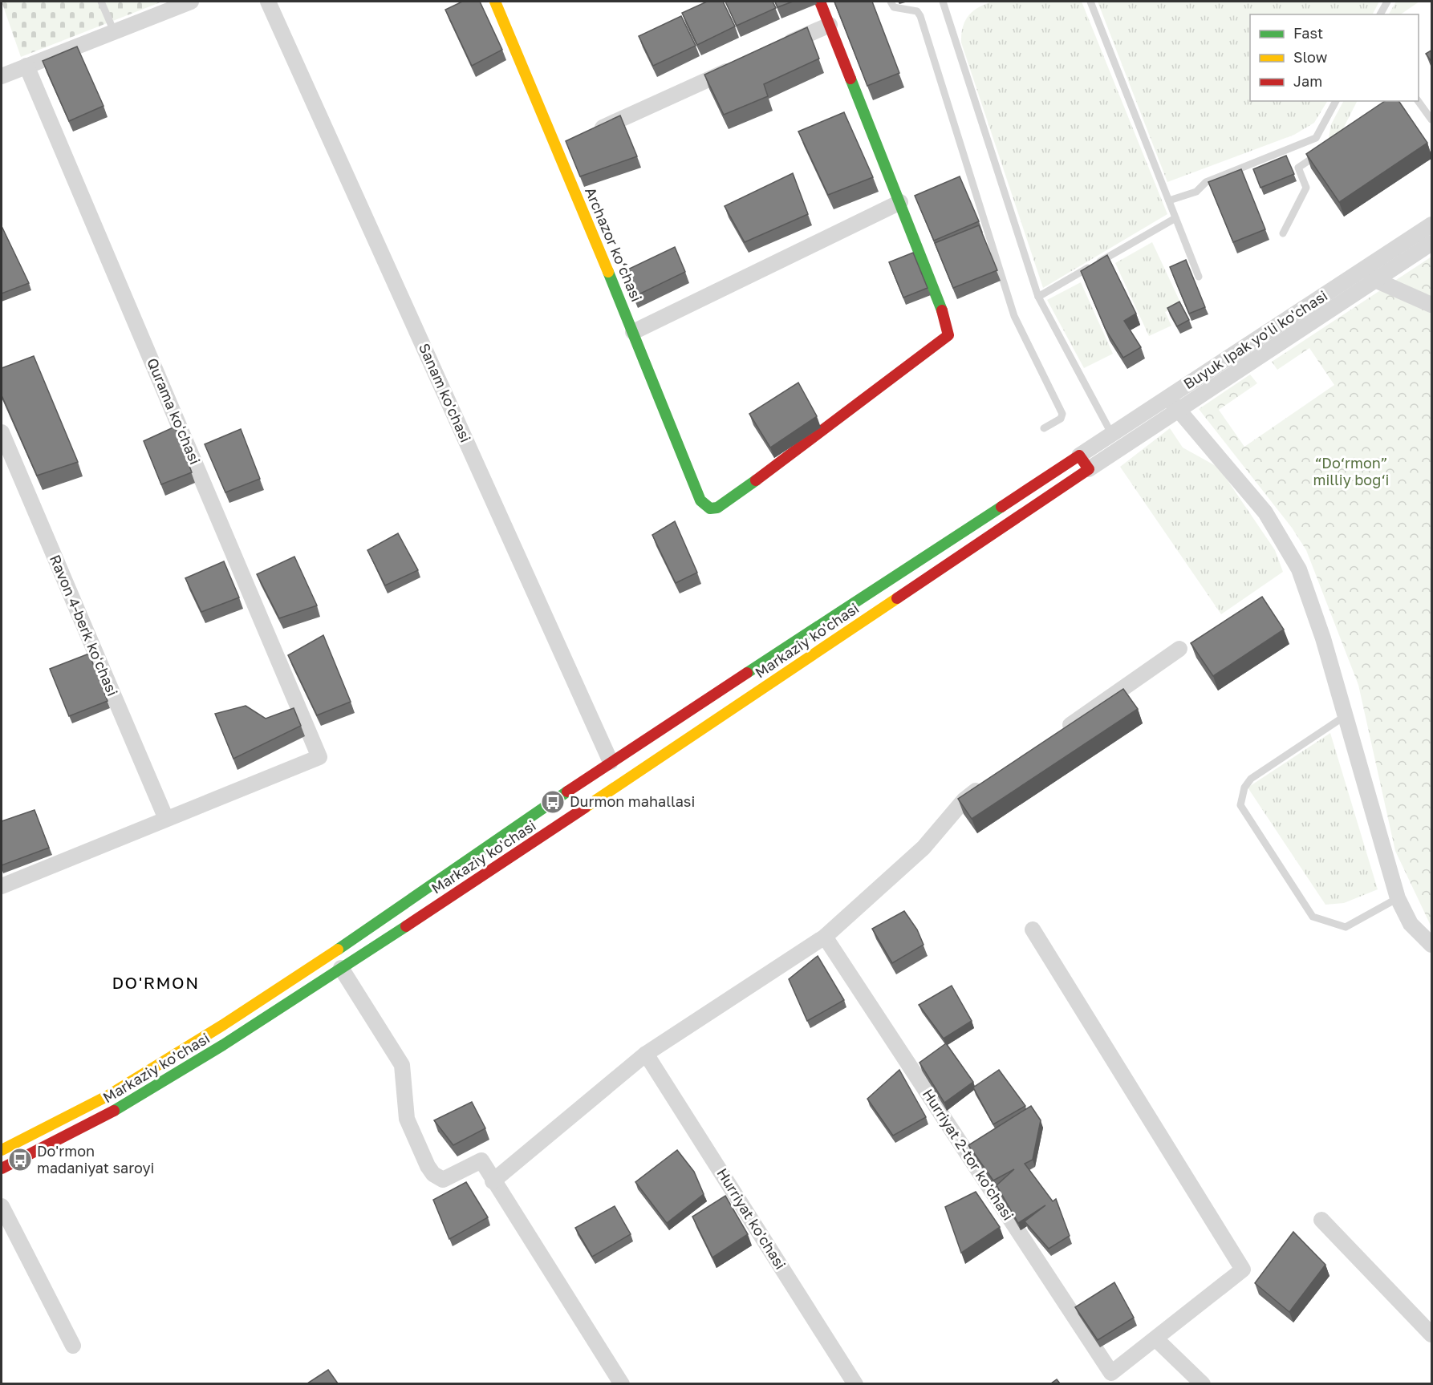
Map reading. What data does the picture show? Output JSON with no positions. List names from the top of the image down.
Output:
{
  "streets": {
    "street": [
      "Archazor ko‘chasi",
      "Buyuk Ipak yo'li ko'chasi",
      "Sanam ko'chasi",
      "Qurama koʻchasi",
      "Ravon 4-berk koʻchasi",
      "Markaziy ko'chasi",
      "Hurriyat 2-tor ko'chasi",
      "Hurriyat ko'chasi"
    ]
  },
  "crossings": [
    ["Buyuk Ipak yo'li ko'chasi", "Markaziy ko'chasi"],
    ["Sanam ko'chasi", "Markaziy ko'chasi"],
    ["Qurama koʻchasi", "Ravon 4-berk koʻchasi"]
  ],
  "districts": ["DO'RMON"],
  "parks": ["“Do‘rmon” milliy bog‘i"],
  "places": {
    "bus stop": ["Durmon mahallasi", "Do'rmon madaniyat saroyi"]
  },
  "legend": ["Fast", "Slow", "Jam"]
}
